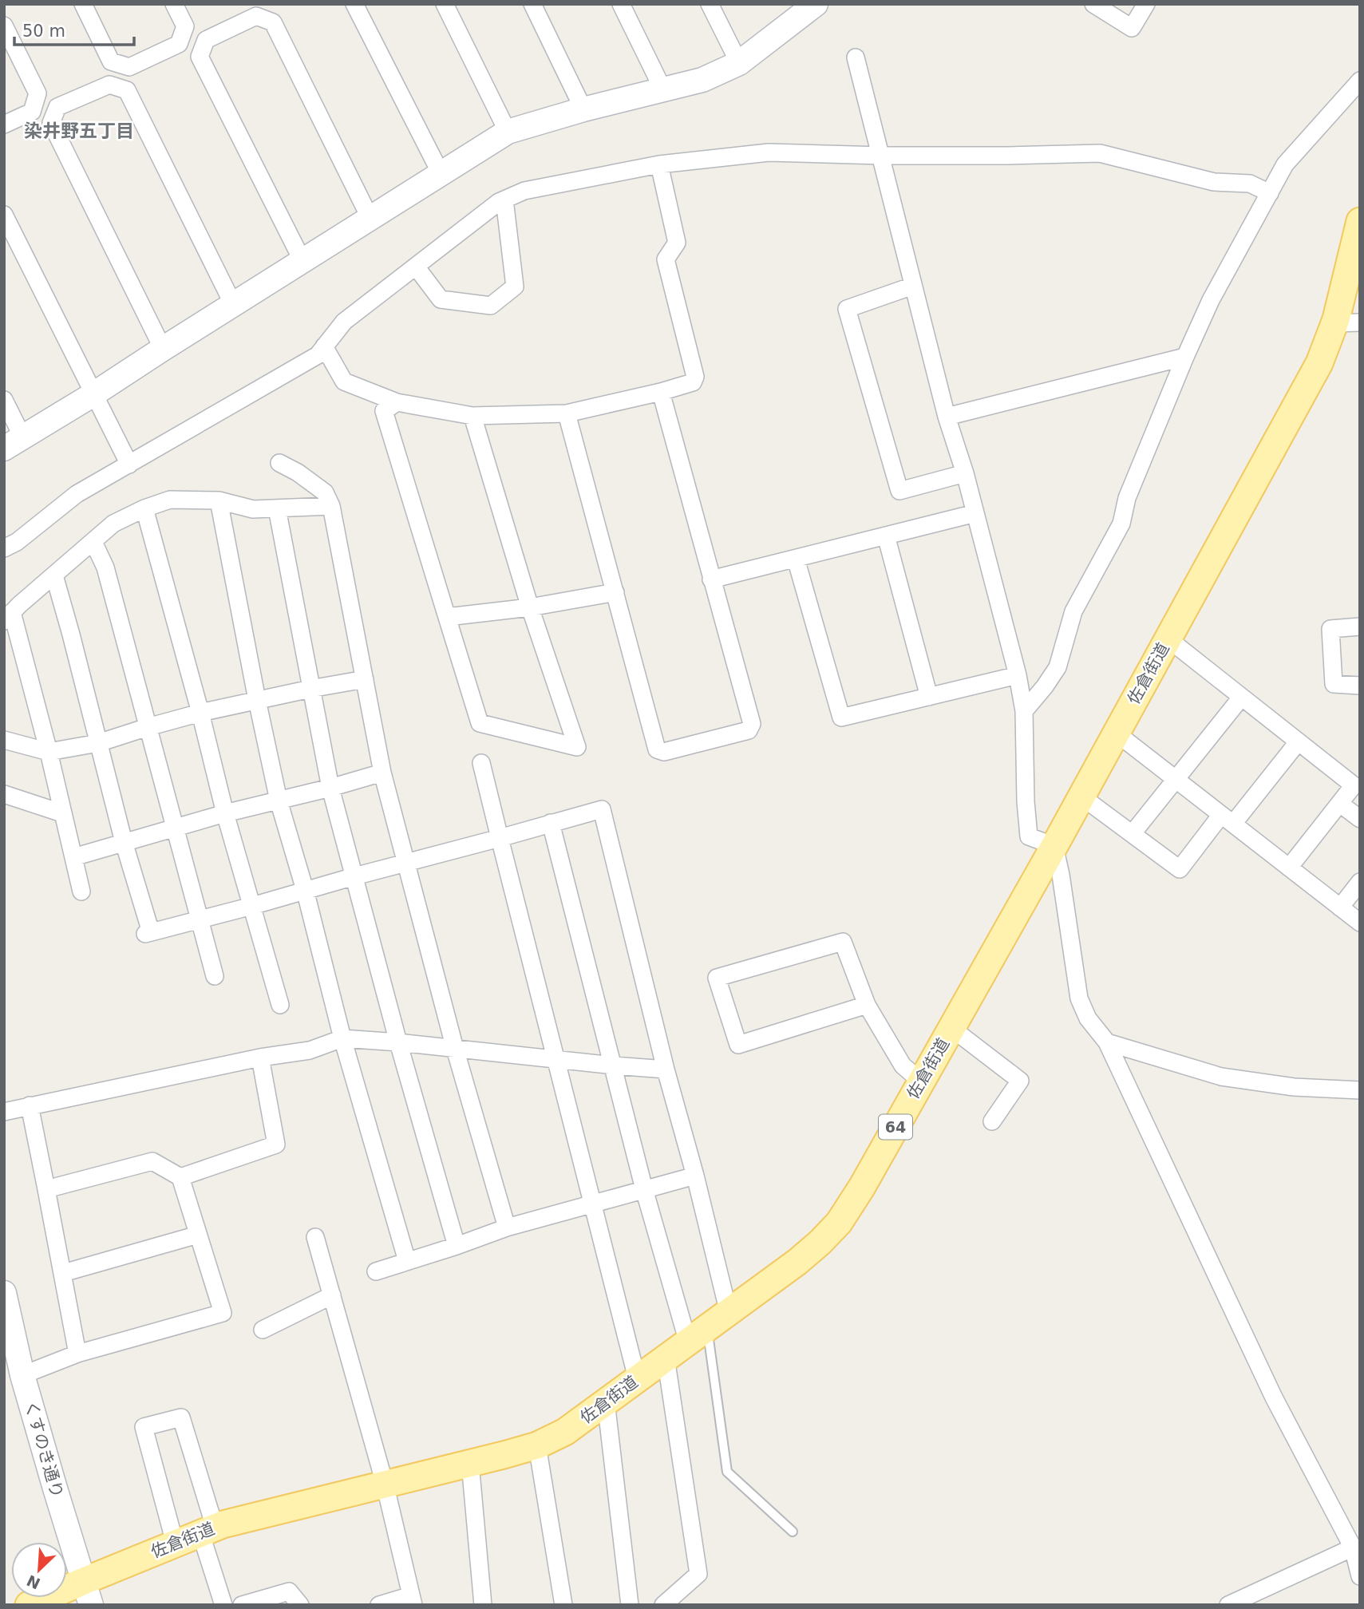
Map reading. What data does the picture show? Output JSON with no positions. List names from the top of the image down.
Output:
{
  "streets": {
    "main road": ["佐倉街道", "64"],
    "street": ["くすのき通り"]
  },
  "crossings": [
    ["佐倉街道", "くすのき通り"]
  ],
  "districts": ["染井野五丁目"],
  "scale_bar": "50 m",
  "north": "bottom left"
}
